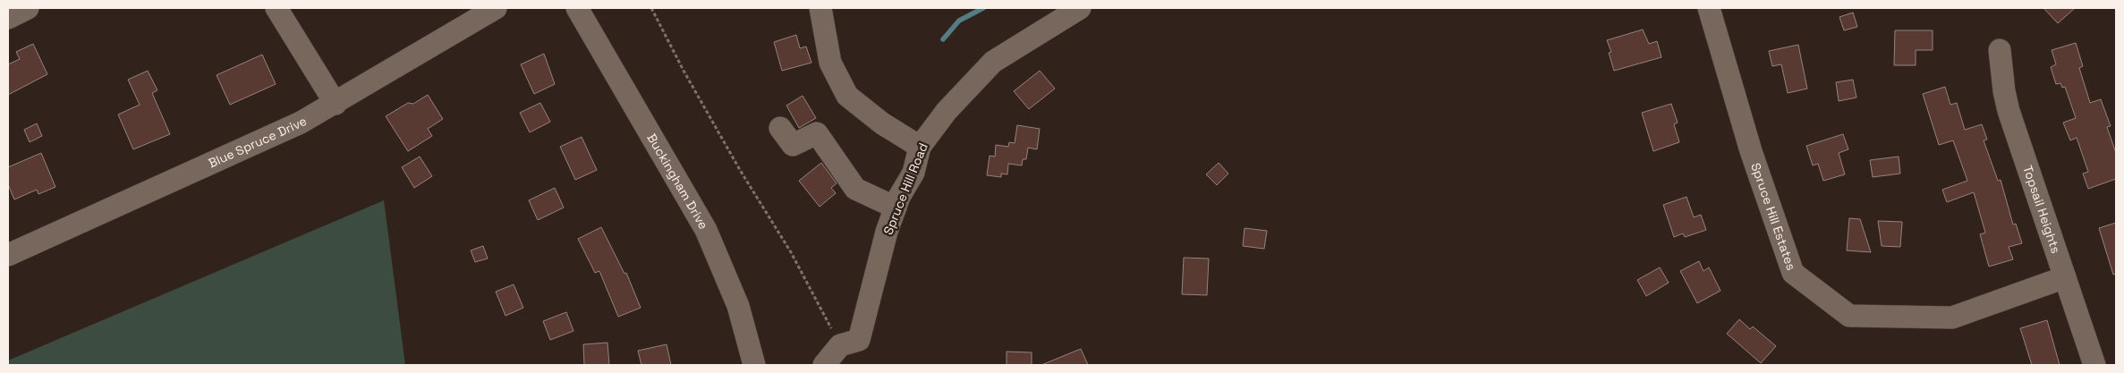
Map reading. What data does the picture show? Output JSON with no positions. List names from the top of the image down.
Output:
{
  "streets": {
    "street": [
      "Blue Spruce Drive",
      "Buckingham Drive",
      "Spruce Hill Road",
      "Topsail Heights",
      "Spruce Hill Estates"
    ]
  },
  "crossings": [
    ["Topsail Heights", "Spruce Hill Estates"]
  ]
}
